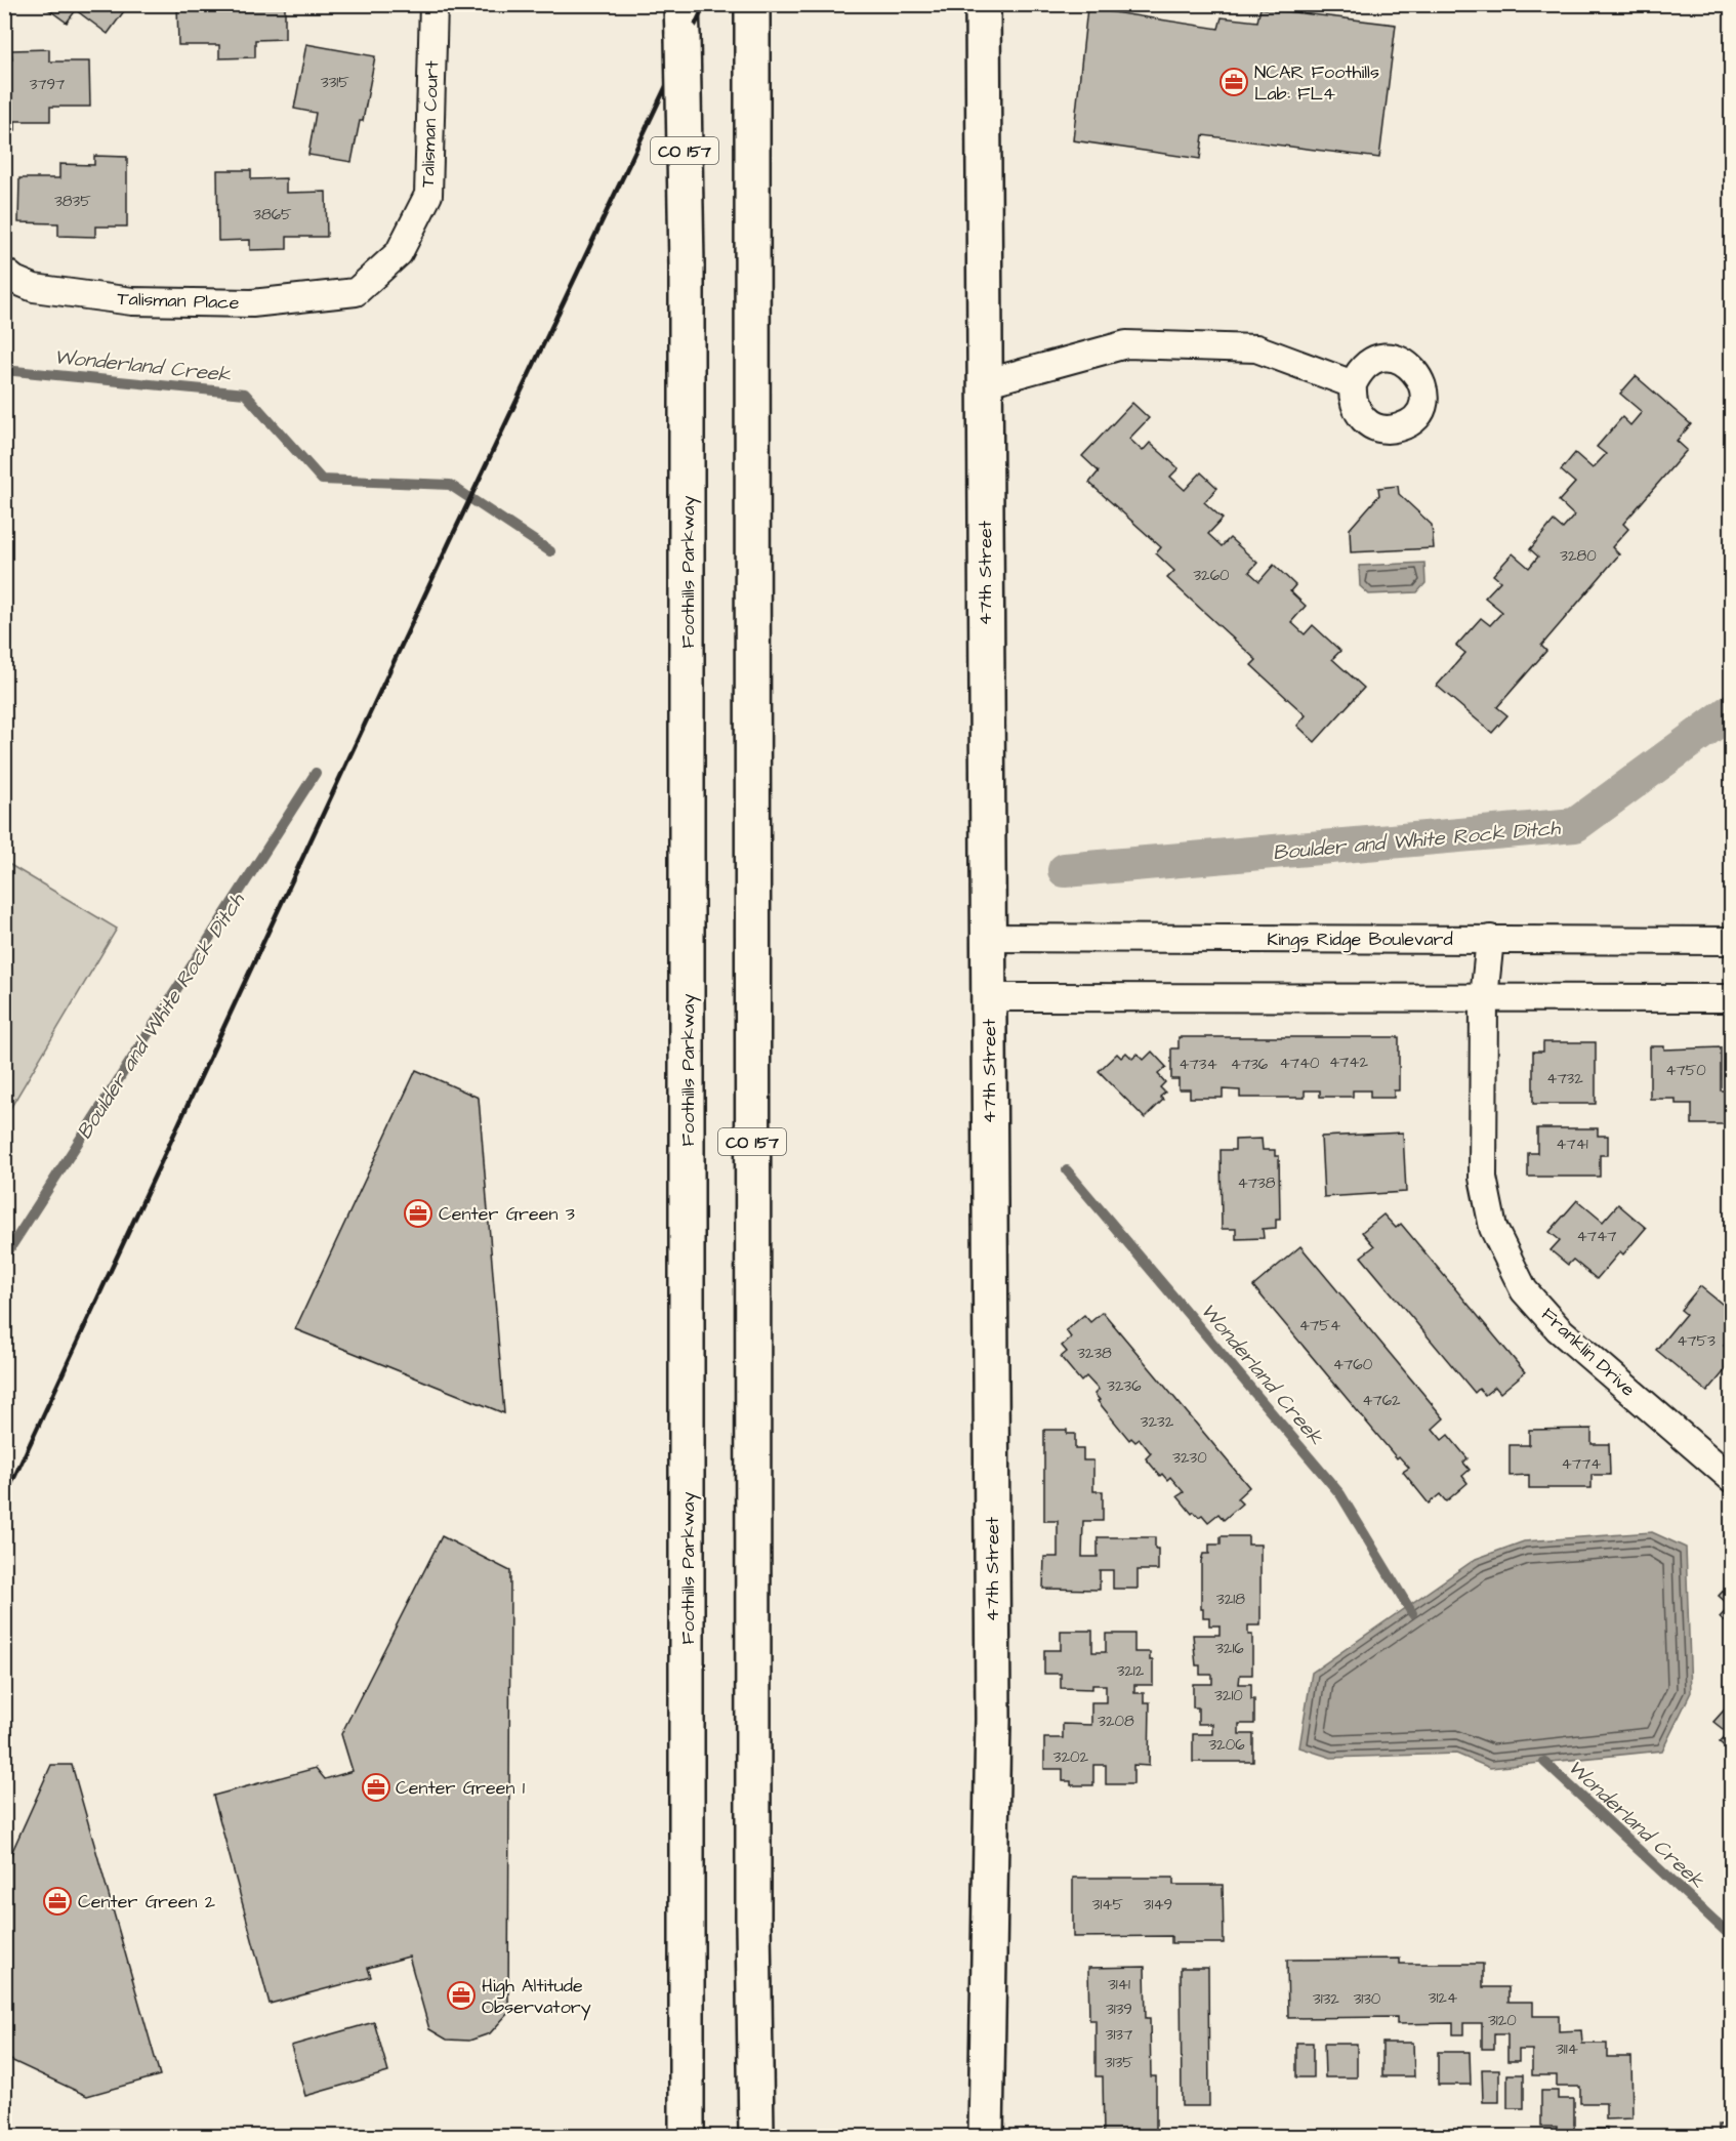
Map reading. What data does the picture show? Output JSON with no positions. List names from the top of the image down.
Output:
{
  "streets": {
    "main road": ["CO 157", "Foothills Parkway", "47th Street"],
    "street": [
      "Talisman Court",
      "Talisman Place",
      "Kings Ridge Boulevard",
      "Franklin Drive"
    ]
  },
  "crossings": [
    ["Talisman Court", "Talisman Place"],
    ["47th Street", "Kings Ridge Boulevard"],
    ["Kings Ridge Boulevard", "Franklin Drive"]
  ],
  "water": ["Wonderland Creek", "Boulder and White Rock Ditch"],
  "places": {
    "office": [
      "NCAR Foothills Lab: FL4",
      "Center Green 3",
      "Center Green 1",
      "Center Green 2",
      "High Altitude Observatory"
    ]
  },
  "house_numbers": [
    "3315",
    "3797",
    "3835",
    "3865",
    "3280",
    "3260",
    "4742",
    "4740",
    "4734",
    "4736",
    "4750",
    "4732",
    "4741",
    "4738",
    "4747",
    "4754",
    "4753",
    "3238",
    "4760",
    "3236",
    "4762",
    "3232",
    "3230",
    "4774",
    "3218",
    "3216",
    "3212",
    "3210",
    "3208",
    "3206",
    "3202",
    "3145",
    "3149",
    "3141",
    "3124",
    "3132",
    "3130",
    "3139",
    "3120",
    "3137",
    "3114",
    "3135"
  ]
}
